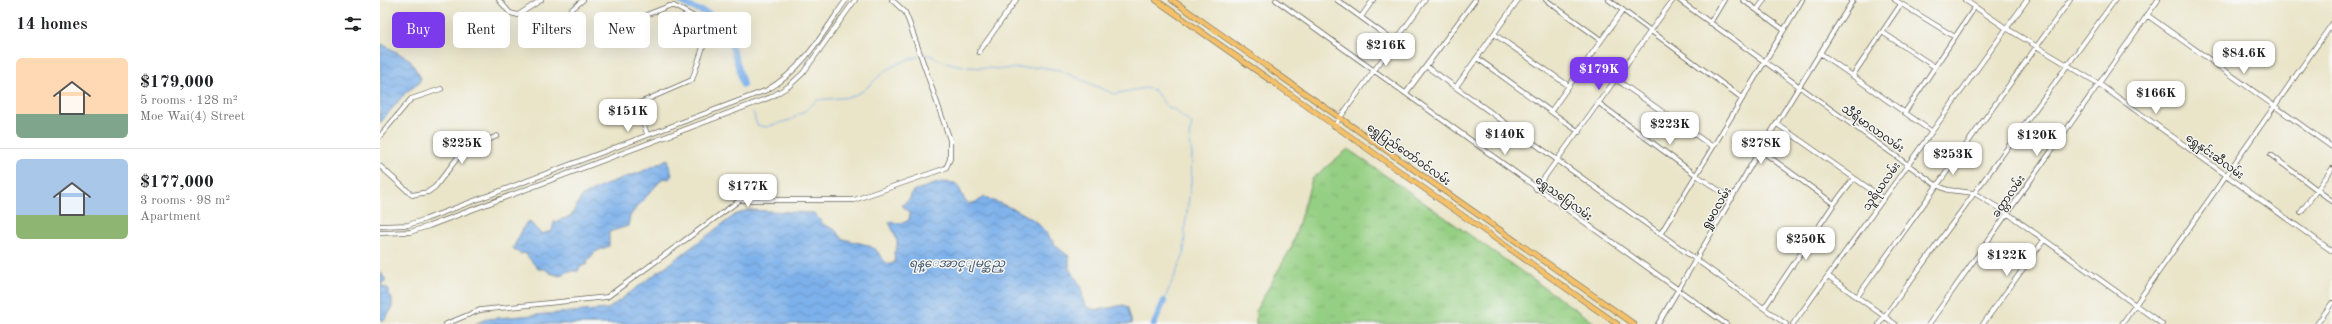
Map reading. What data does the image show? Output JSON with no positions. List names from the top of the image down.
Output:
{
  "streets": {
    "main road": ["ရွှေပြည်တော်ဝင်လမ်း"],
    "street": [
      "သီရိမာလာလမ်း",
      "ရွှေနှင်းဆီလမ်း",
      "သူရိယလမ်း",
      "ခတ္တာလမ်း",
      "ရွှေသပြေလမ်း",
      "ရှုမဝလမ်း"
    ]
  },
  "crossings": [
    ["သီရိမာလာလမ်း", "သူရိယလမ်း"],
    ["သီရိမာလာလမ်း", "ခတ္တာလမ်း"],
    ["သီရိမာလာလမ်း", "ရှုမဝလမ်း"],
    ["ရွှေနှင်းဆီလမ်း", "သူရိယလမ်း"],
    ["ရွှေနှင်းဆီလမ်း", "ခတ္တာလမ်း"],
    ["ရွှေသပြေလမ်း", "ရှုမဝလမ်း"]
  ],
  "water": ["ရန္ေအာင္ျမင္ဆည္"],
  "page": {
    "heading": "14 homes",
    "chip": [
      "Buy",
      "Rent",
      "Filters",
      "New",
      "Apartment"
    ],
    "price": [
      "$216K",
      "$84.6K",
      "$179K",
      "$166K",
      "$151K",
      "$223K",
      "$140K",
      "$120K",
      "$225K",
      "$278K",
      "$253K",
      "$177K",
      "$250K",
      "$122K"
    ],
    "list": [
      {
        "name": "$179,000",
        "note": "5 rooms · 128 m² · Moe Wai(4) Street"
      },
      {
        "name": "$177,000",
        "note": "3 rooms · 98 m² · Apartment"
      }
    ]
  }
}
